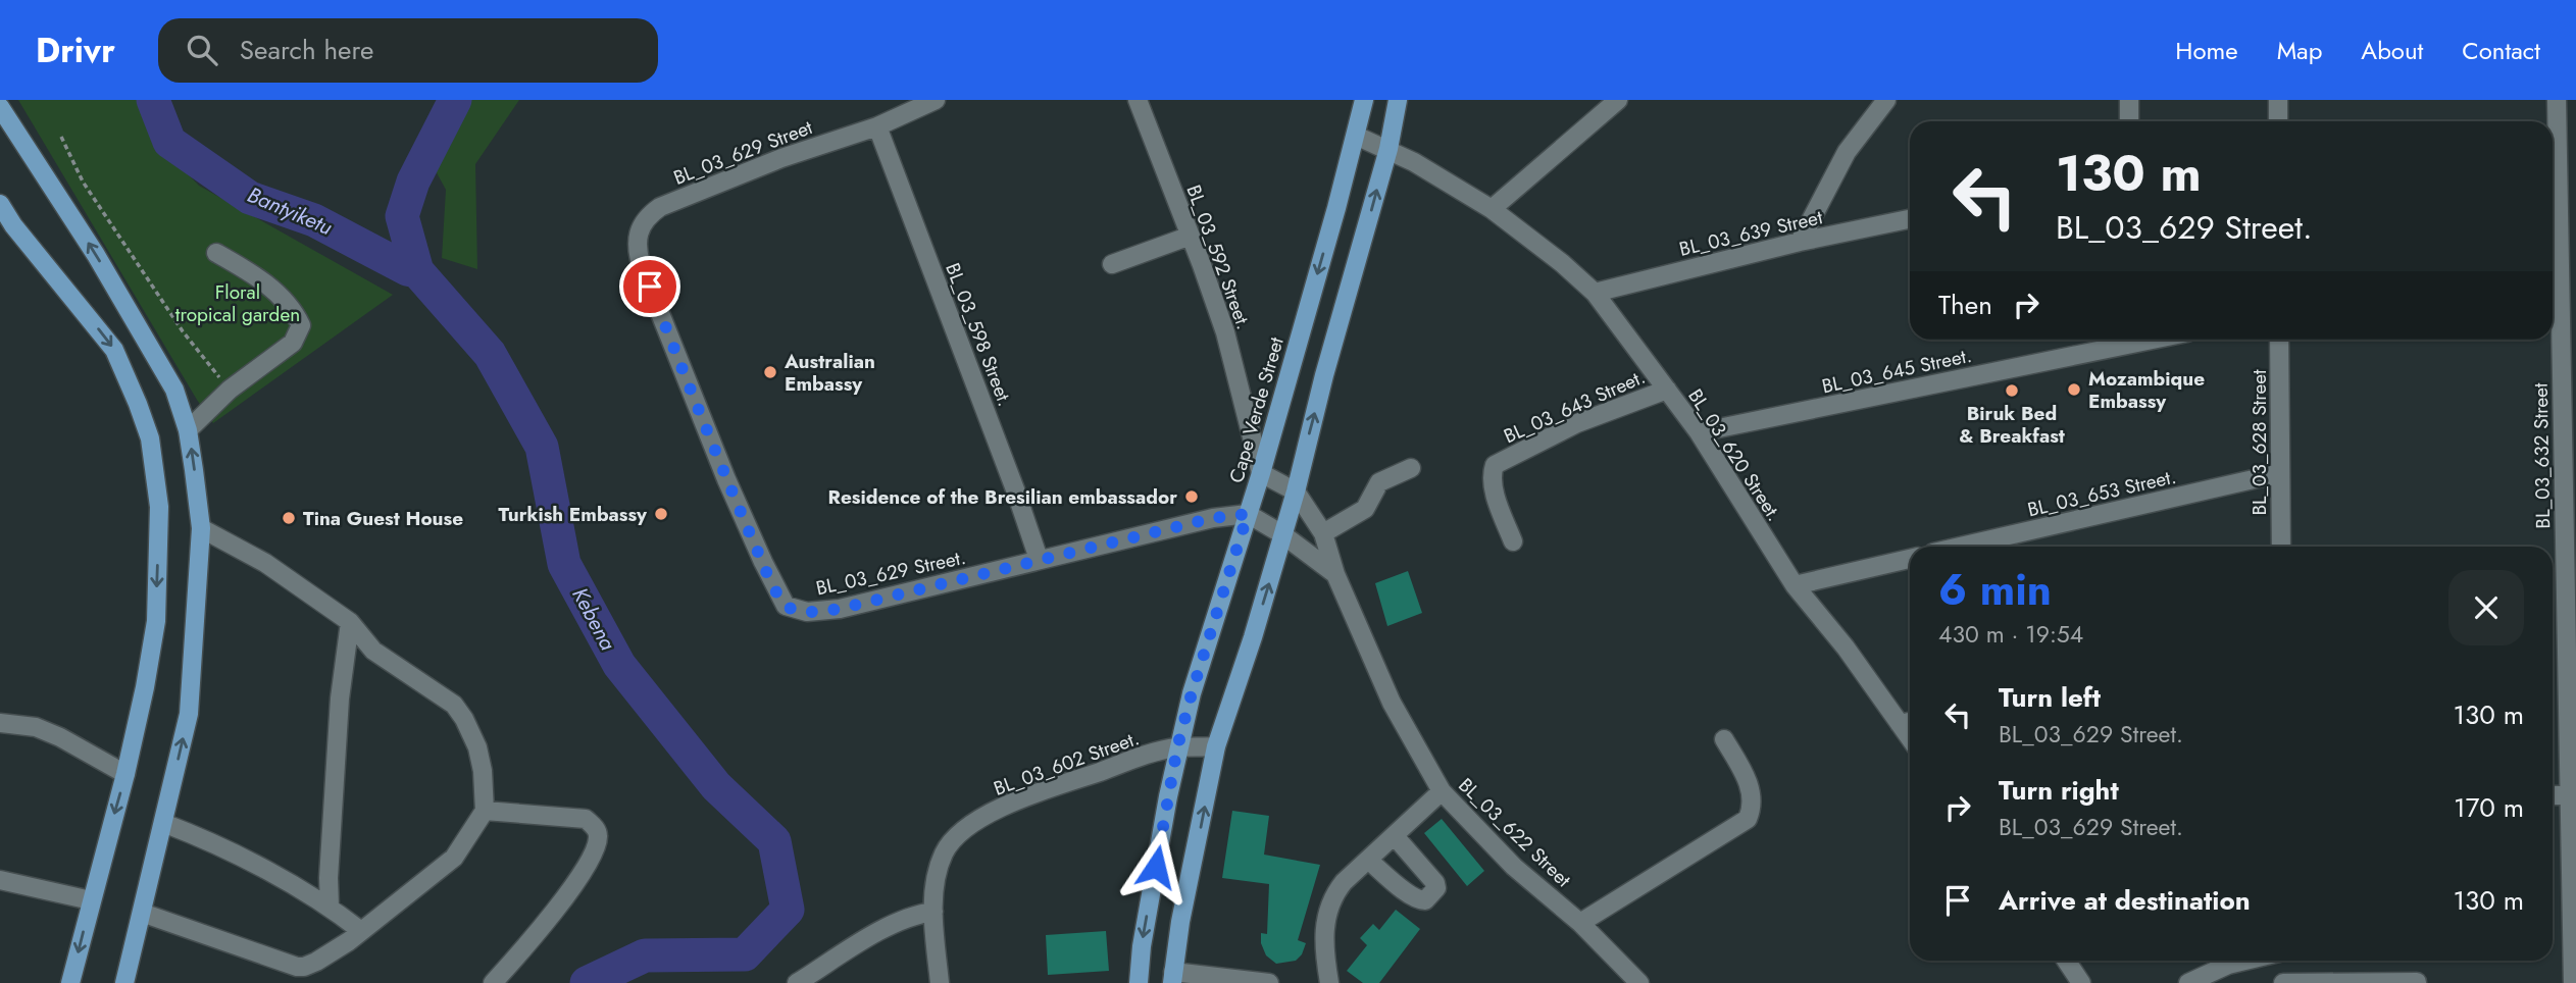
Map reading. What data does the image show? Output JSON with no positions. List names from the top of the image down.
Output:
{
  "streets": {
    "main road": ["Cape Verde Street"],
    "street": [
      "BL_03_629 Street",
      "BL_03_639 Street",
      "BL_03_592 Street.",
      "BL_03_598 Street.",
      "BL_03_645 Street.",
      "BL_03_643 Street.",
      "BL_03_628 Street",
      "BL_03_620 Street.",
      "BL_03_632 Street",
      "BL_03_653 Street.",
      "BL_03_629 Street.",
      "BL_03_602 Street.",
      "BL_03_622 Street"
    ]
  },
  "crossings": [
    ["BL_03_629 Street", "BL_03_598 Street."],
    ["BL_03_629 Street", "BL_03_629 Street."],
    ["BL_03_639 Street", "BL_03_620 Street."],
    ["BL_03_592 Street.", "Cape Verde Street"],
    ["BL_03_598 Street.", "BL_03_629 Street."],
    ["BL_03_645 Street.", "BL_03_620 Street."],
    ["BL_03_643 Street.", "BL_03_620 Street."],
    ["Cape Verde Street", "BL_03_620 Street."],
    ["Cape Verde Street", "BL_03_629 Street."],
    ["Cape Verde Street", "BL_03_602 Street."],
    ["BL_03_628 Street", "BL_03_653 Street."]
  ],
  "water": ["Bantyiketu", "Kebena"],
  "parks": ["Floral tropical garden"],
  "places": [
    "Australian Embassy",
    "Mozambique Embassy",
    "Biruk Bed & Breakfast",
    "Residence of the Bresilian embassador",
    "Turkish Embassy",
    "Tina Guest House"
  ],
  "page": {
    "header": "Drivr",
    "search": "Search here",
    "nav": [
      "Home",
      "Map",
      "About",
      "Contact"
    ],
    "turn": ["130 m", "BL_03_629 Street."],
    "then": "Then",
    "heading": ["6 min", "430 m · 19:54"],
    "list": [
      {
        "name": "Turn left",
        "note": "BL_03_629 Street.",
        "value": "130 m"
      },
      {
        "name": "Turn right",
        "note": "BL_03_629 Street.",
        "value": "170 m"
      },
      {
        "name": "Arrive at destination",
        "value": "130 m"
      }
    ]
  }
}
